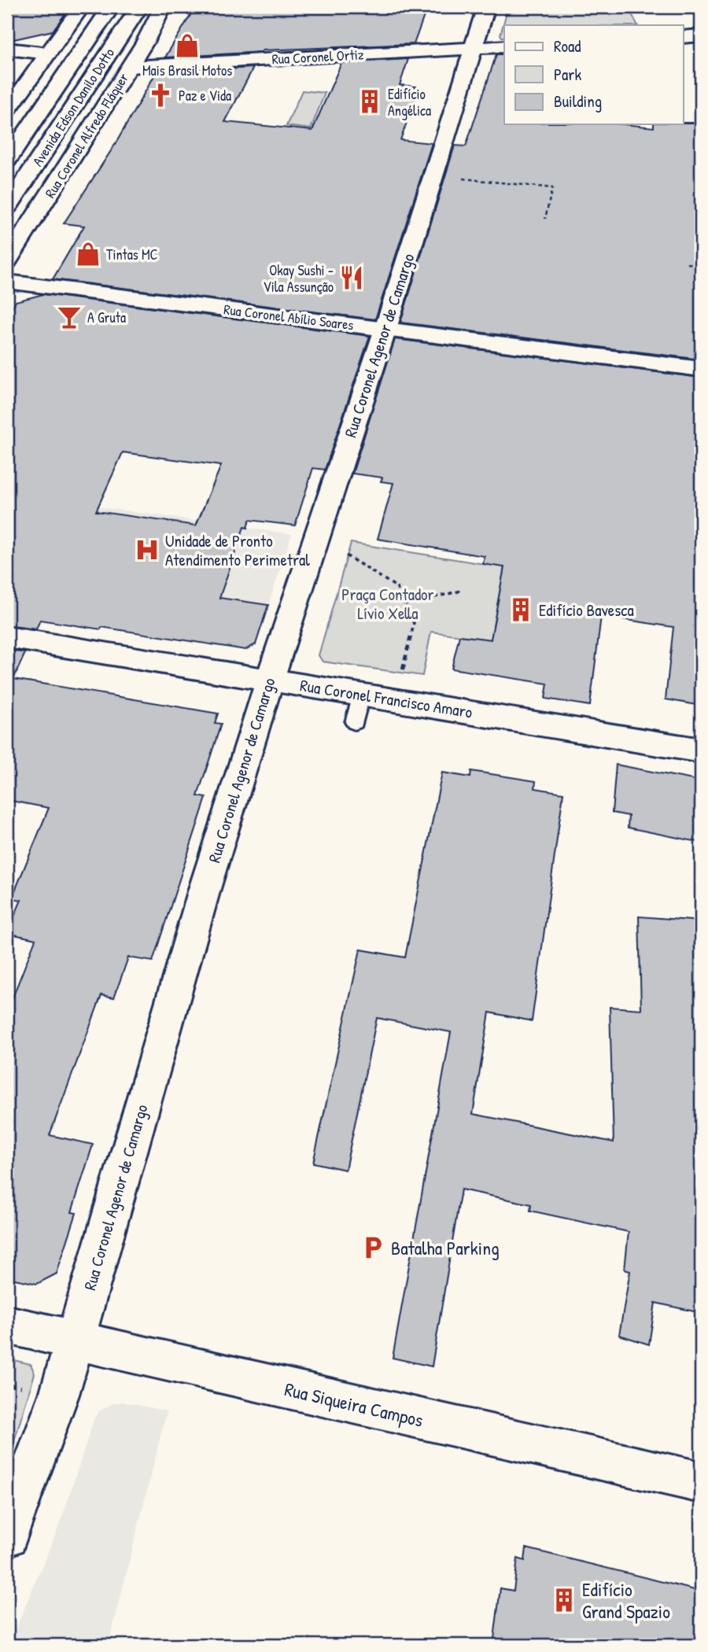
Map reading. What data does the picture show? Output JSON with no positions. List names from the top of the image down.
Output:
{
  "streets": {
    "main road": [
      "Rua Coronel Ortiz",
      "Avenida Edson Danilo Dotto",
      "Rua Coronel Alfredo Fláquer",
      "Rua Coronel Abílio Soares",
      "Rua Coronel Agenor de Camargo",
      "Rua Coronel Francisco Amaro",
      "Rua Siqueira Campos"
    ]
  },
  "crossings": [
    ["Rua Coronel Ortiz", "Rua Coronel Alfredo Fláquer"],
    ["Rua Coronel Ortiz", "Rua Coronel Agenor de Camargo"],
    ["Rua Coronel Abílio Soares", "Rua Coronel Agenor de Camargo"],
    ["Rua Coronel Agenor de Camargo", "Rua Coronel Francisco Amaro"],
    ["Rua Coronel Agenor de Camargo", "Rua Siqueira Campos"]
  ],
  "parks": ["Praça Contador Lívio Xella"],
  "places": {
    "shop": ["Mais Brasil Motos", "Tintas MC"],
    "church": ["Paz e Vida"],
    "building": ["Edifício Angélica", "Edifício Bavesca", "Edifício Grand Spazio"],
    "restaurant": ["Okay Sushi - Vila Assunção"],
    "bar": ["A Gruta"],
    "hospital": ["Unidade de Pronto Atendimento Perimetral"],
    "parking": ["Batalha Parking"]
  },
  "legend": ["Road", "Park", "Building"]
}
